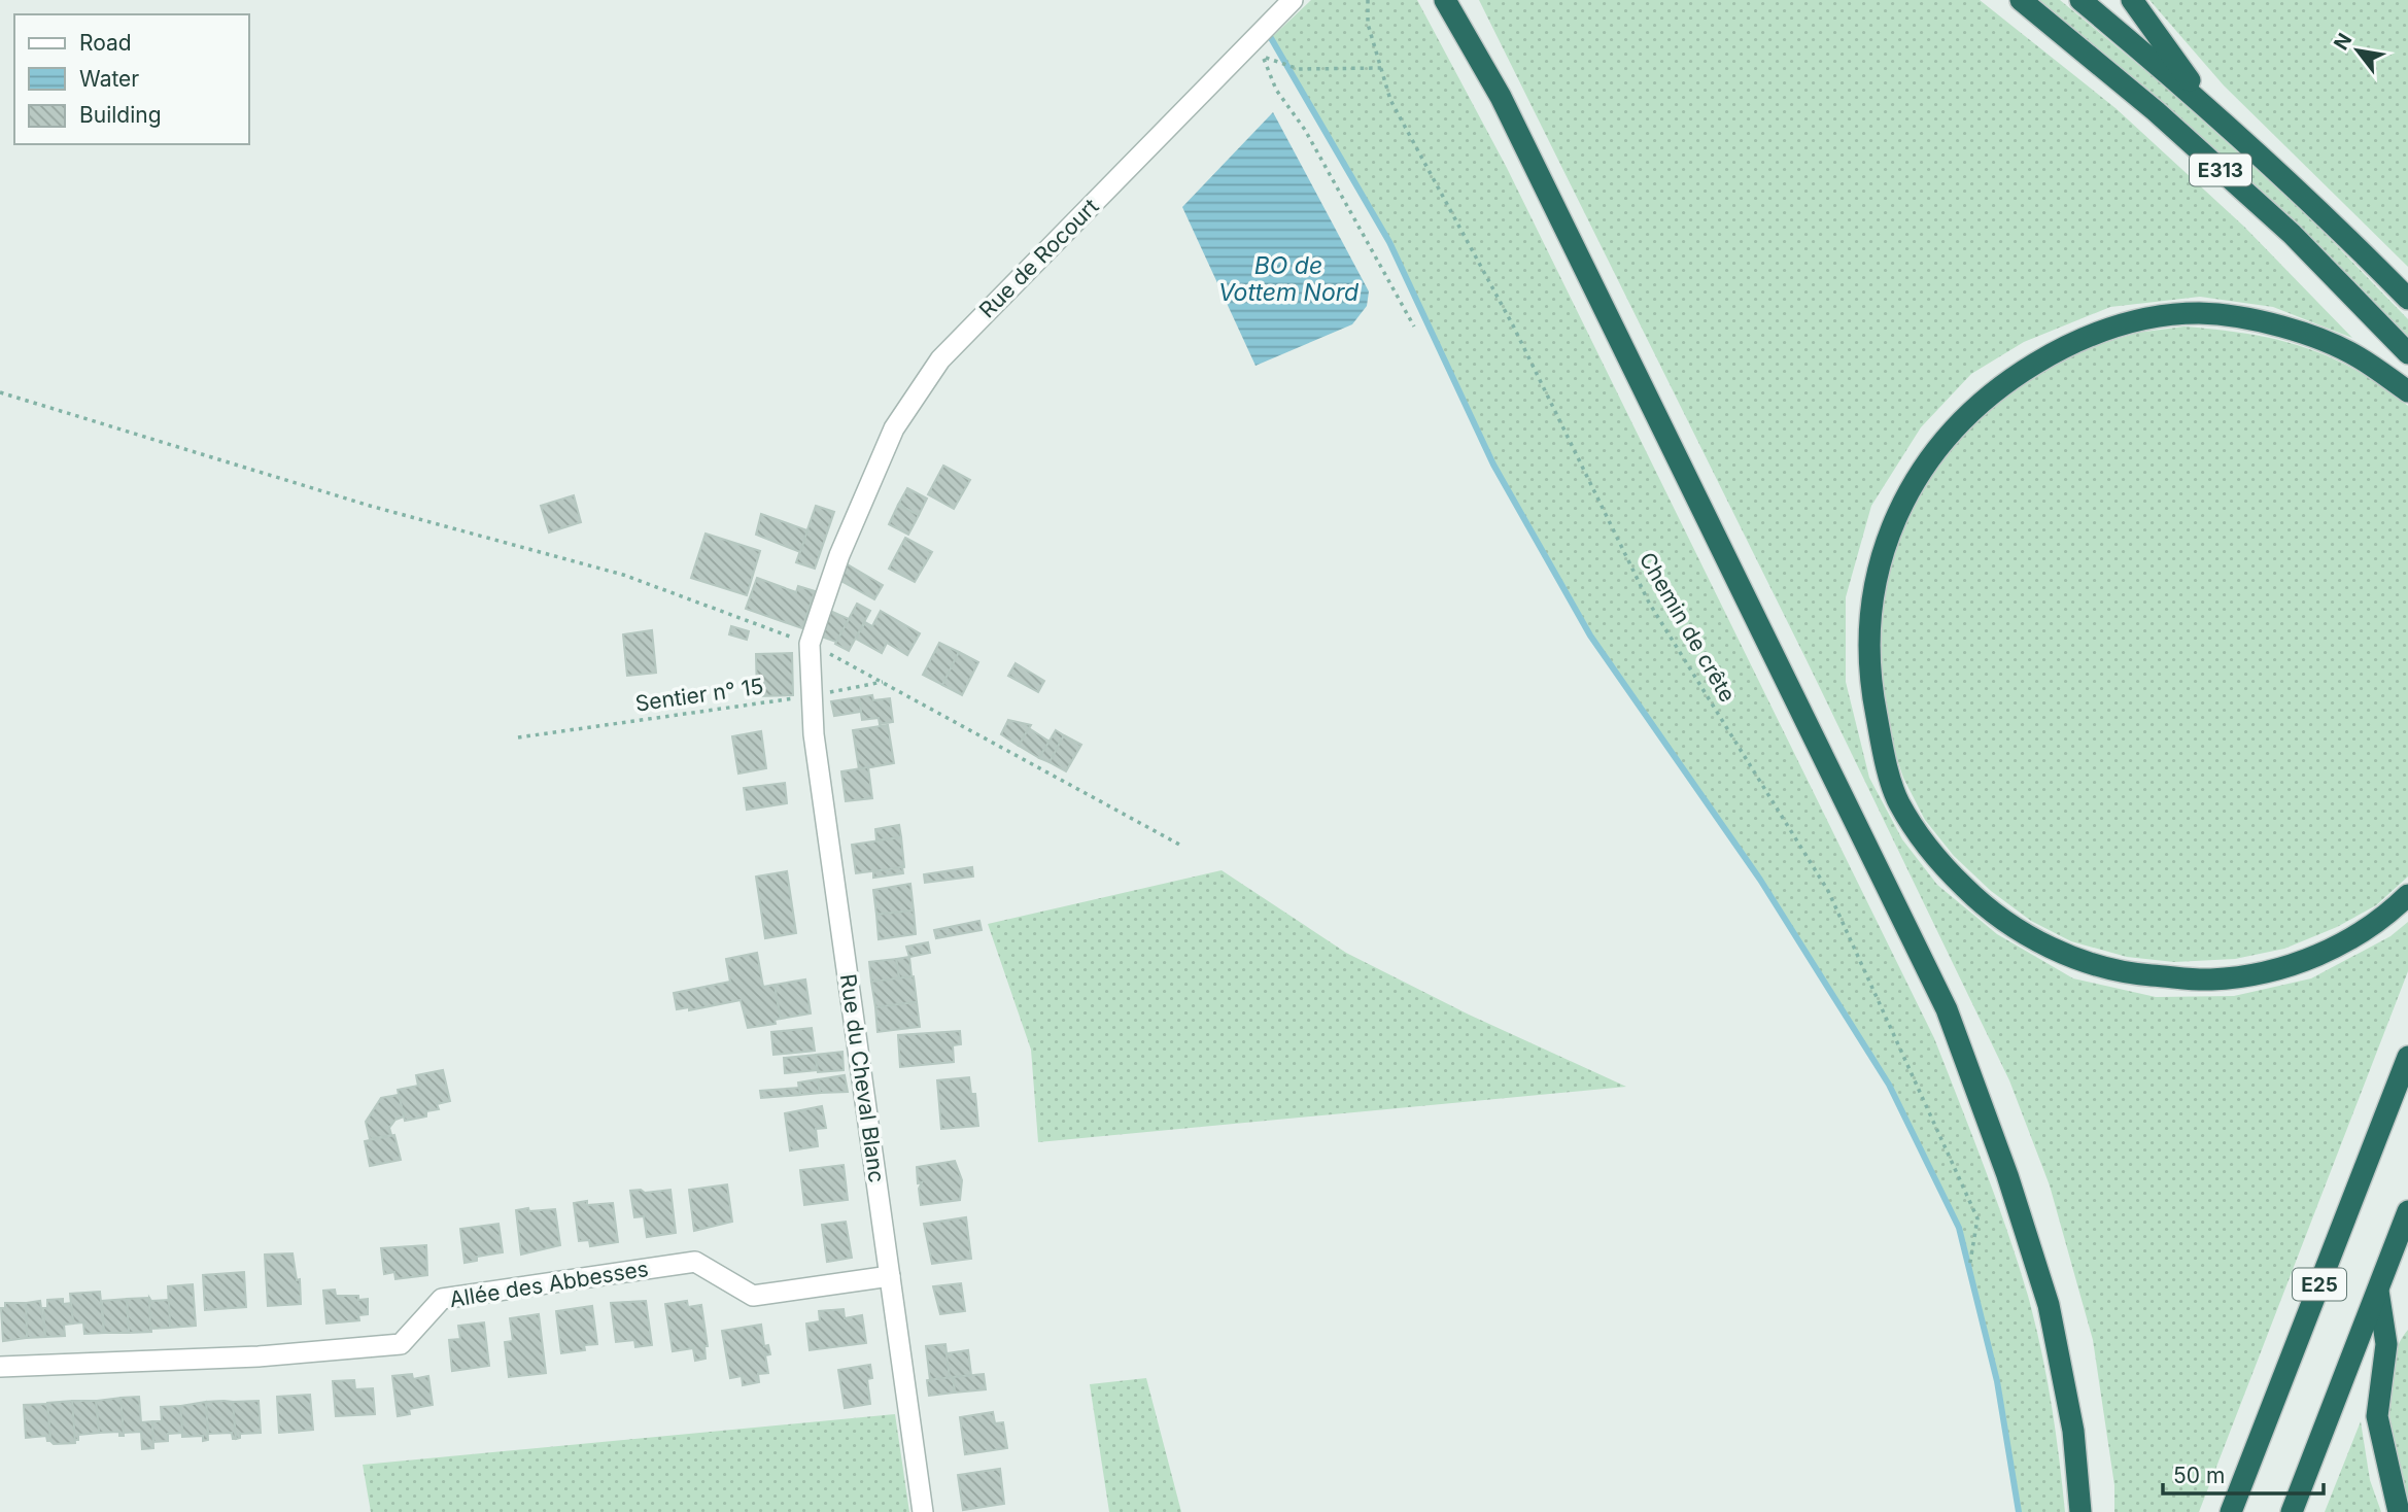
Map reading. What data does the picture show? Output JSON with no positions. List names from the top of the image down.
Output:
{
  "streets": {
    "highway": ["E313", "E25"],
    "street": ["Rue de Rocourt", "Rue du Cheval Blanc", "Allée des Abbesses"],
    "path": ["Chemin de crête", "Sentier n° 15"]
  },
  "crossings": [
    ["Rue de Rocourt", "Rue du Cheval Blanc"],
    ["Sentier n° 15", "Rue du Cheval Blanc"],
    ["Rue du Cheval Blanc", "Allée des Abbesses"]
  ],
  "water": ["BO de Vottem Nord"],
  "legend": ["Road", "Water", "Building"],
  "scale_bar": "50 m",
  "north": "top left"
}
